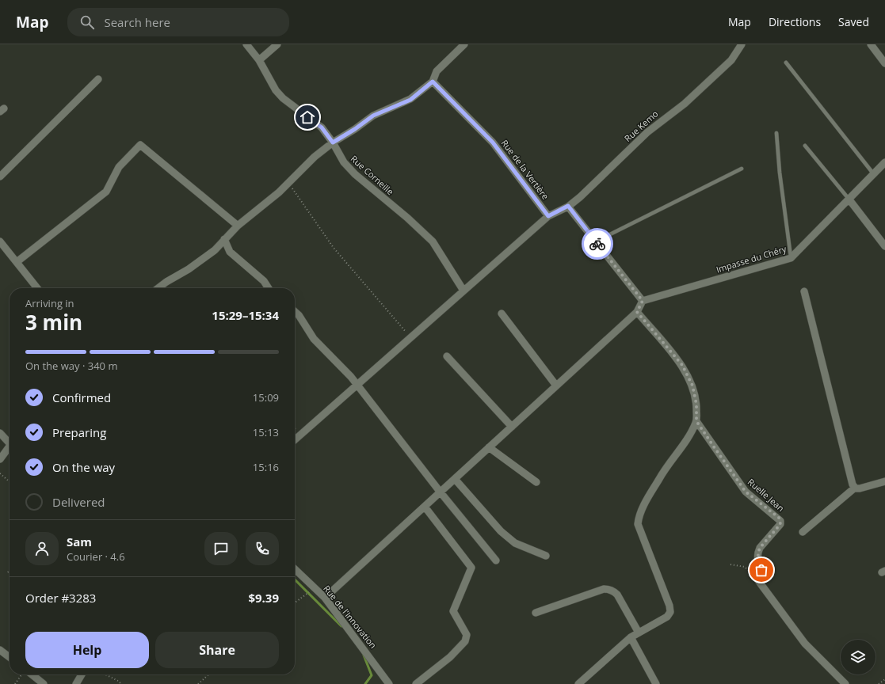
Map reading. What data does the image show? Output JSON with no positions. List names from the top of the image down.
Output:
{
  "streets": {
    "street": [
      "Rue Kemo",
      "Rue de la Vertière",
      "Rue Corneille",
      "Impasse du Chéry",
      "Ruelle Jean",
      "Rue de l'Innovation"
    ]
  },
  "crossings": [
    ["Rue Kemo", "Rue de la Vertière"],
    ["Rue Kemo", "Rue Corneille"]
  ],
  "page": {
    "header": "Map",
    "search": "Search here",
    "nav": ["Map", "Directions", "Saved"],
    "heading": ["3 min", "Arriving in", "15:29–15:34"],
    "panel": [
      "Sam",
      "Courier · 4.6",
      "Order #3283",
      "$9.39"
    ],
    "bar": "On the way · 340 m",
    "list": [
      ["Confirmed", "15:09"],
      ["Preparing", "15:13"],
      ["On the way", "15:16"],
      "Delivered"
    ],
    "buttons": ["Help", "Share"]
  }
}
